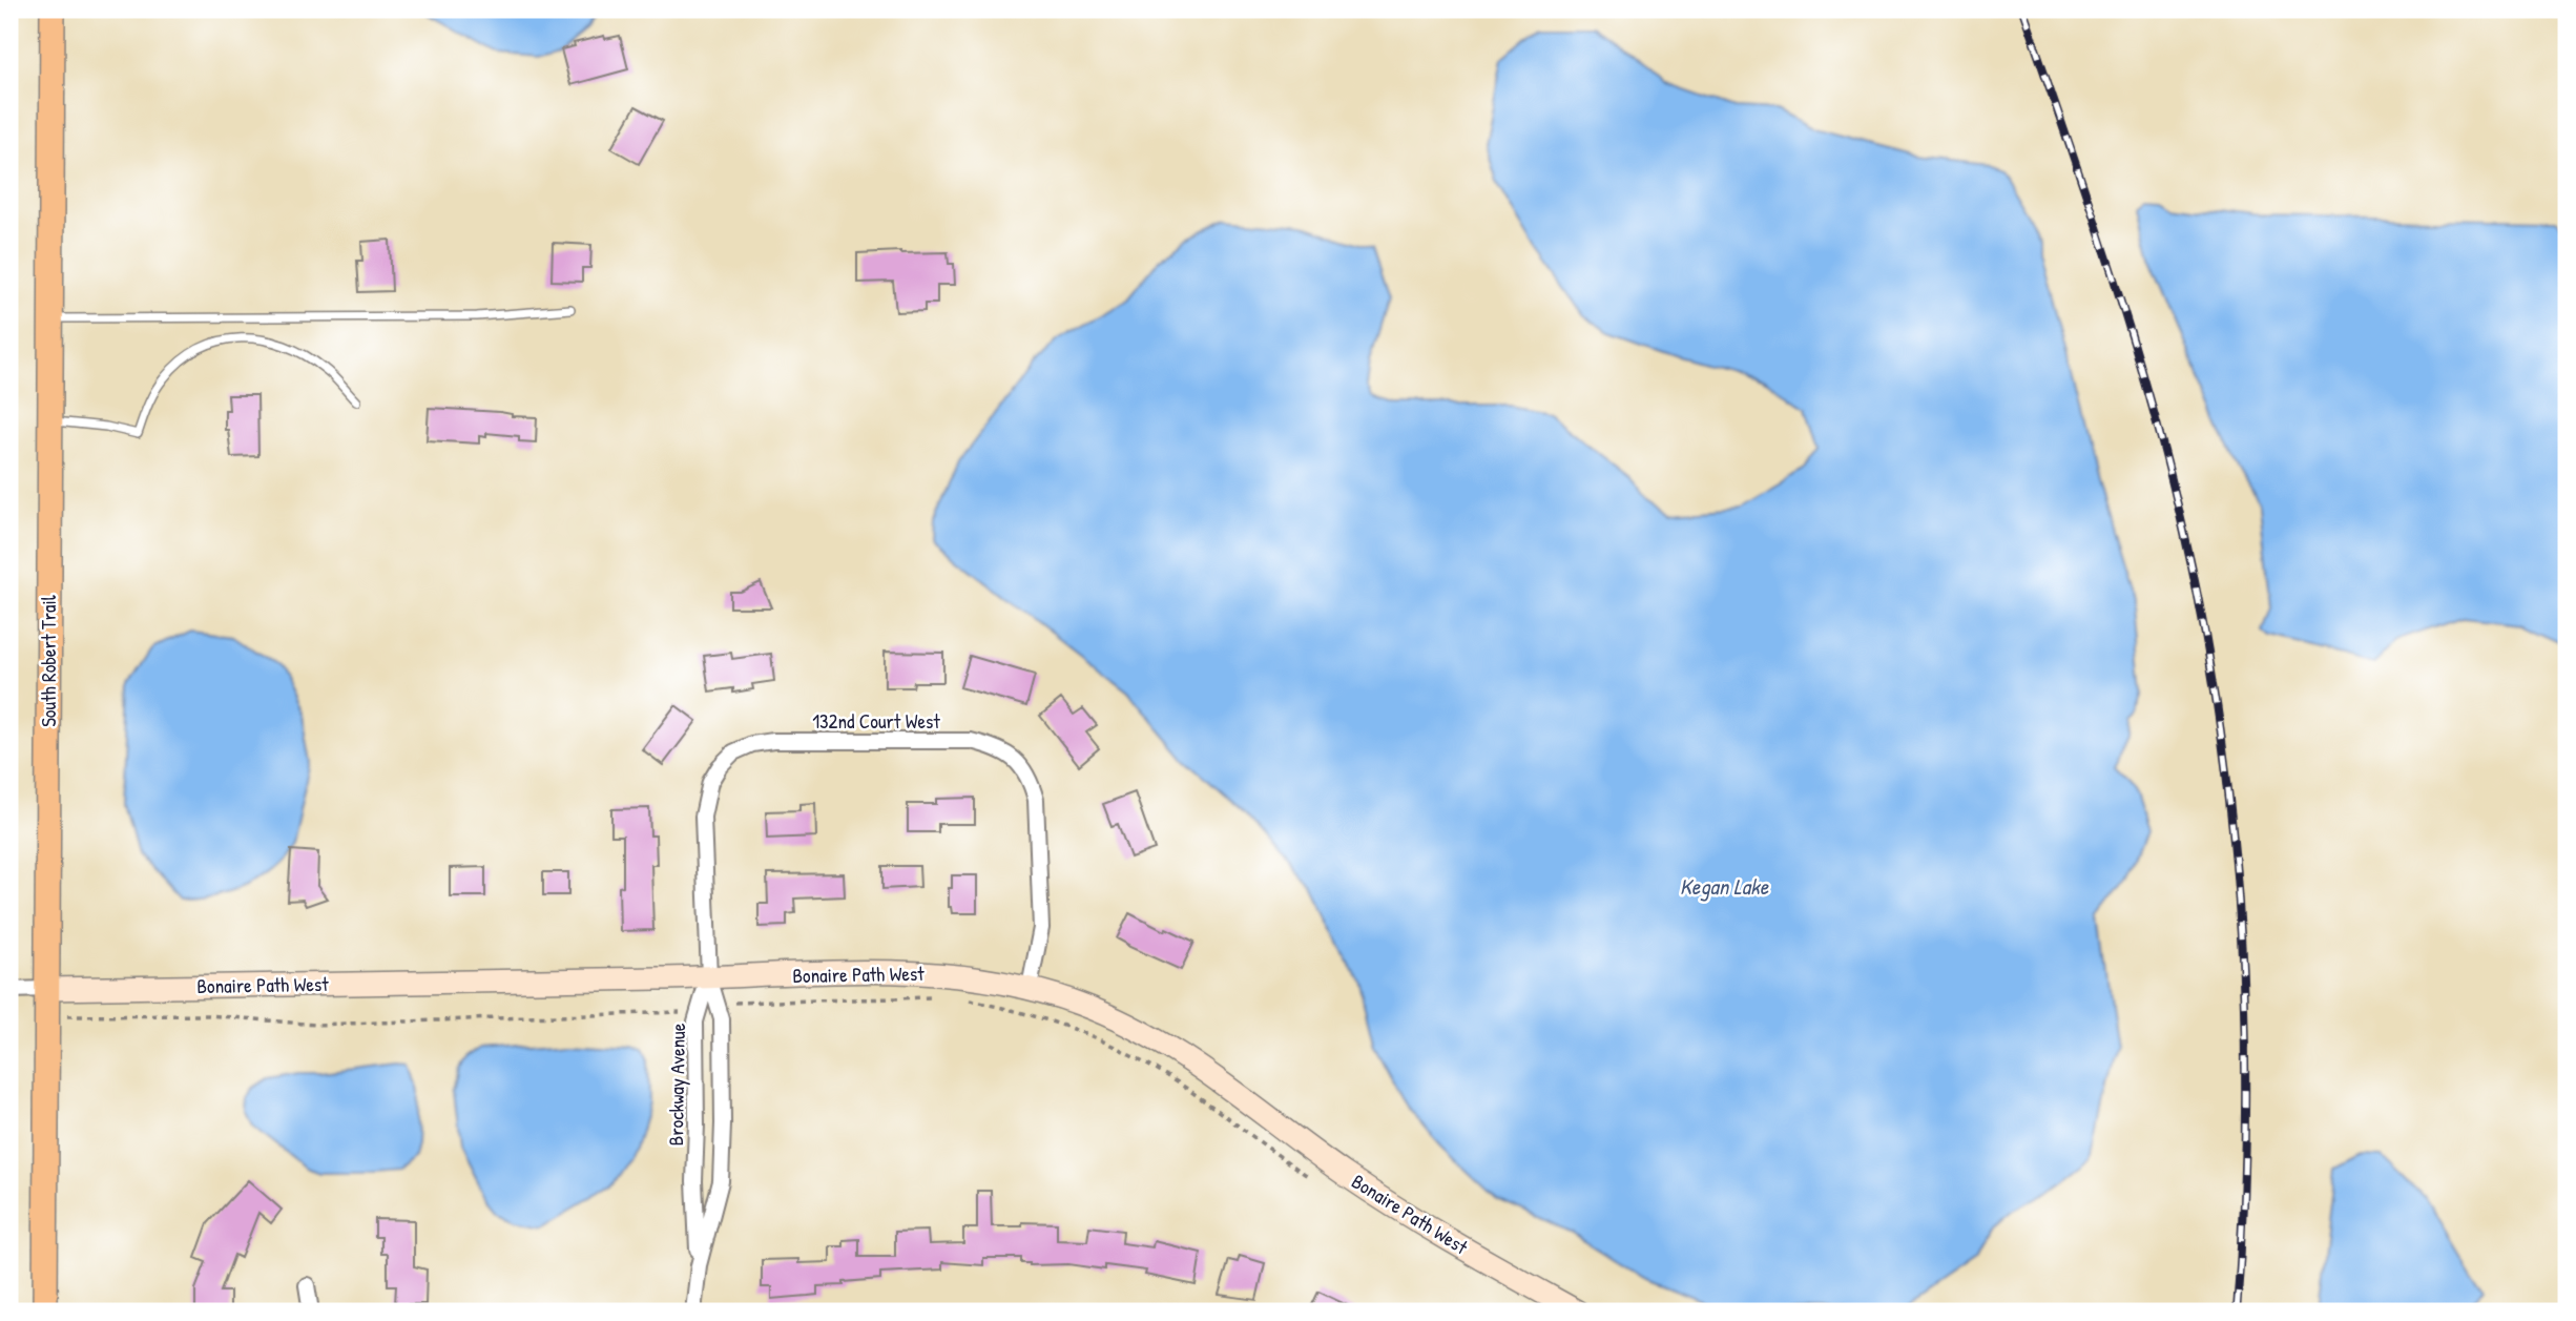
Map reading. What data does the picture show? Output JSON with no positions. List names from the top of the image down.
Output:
{
  "streets": {
    "main road": ["South Robert Trail"],
    "street": ["132nd Court West", "Bonaire Path West", "Brockway Avenue"]
  },
  "crossings": [
    ["South Robert Trail", "Bonaire Path West"],
    ["132nd Court West", "Bonaire Path West"],
    ["132nd Court West", "Brockway Avenue"],
    ["Bonaire Path West", "Brockway Avenue"]
  ],
  "water": ["Kegan Lake"]
}
